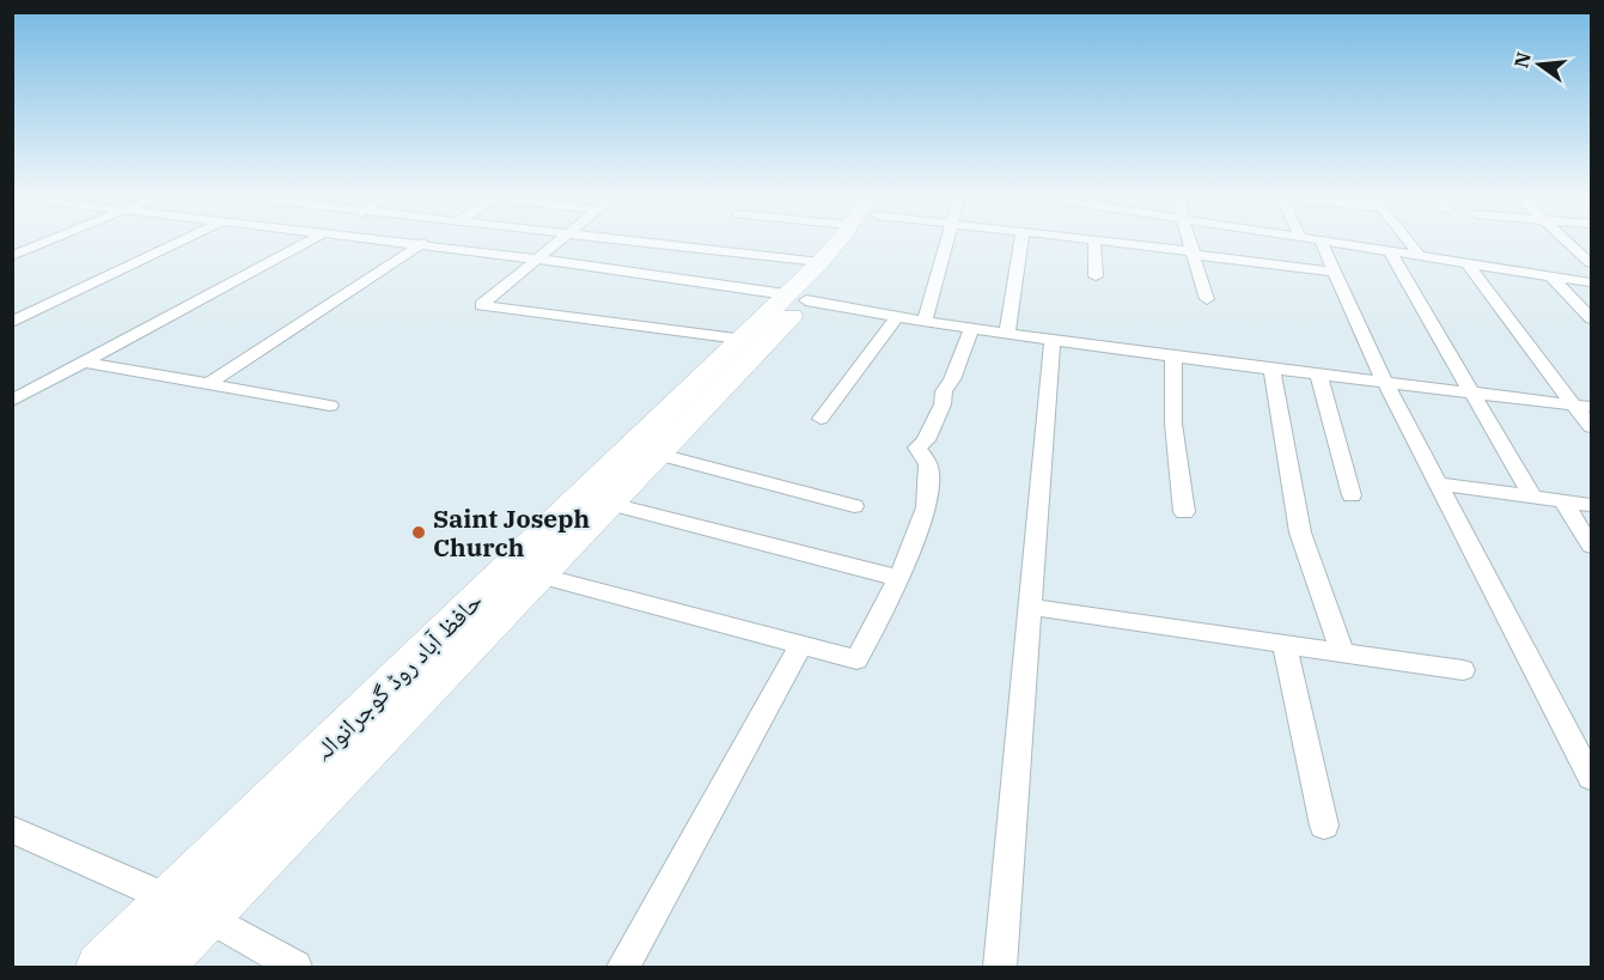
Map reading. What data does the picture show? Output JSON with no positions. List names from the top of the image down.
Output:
{
  "streets": {
    "main road": ["حافظ آباد روڈ گوجرانوالہ"]
  },
  "places": ["Saint Joseph Church"],
  "north": "left"
}
